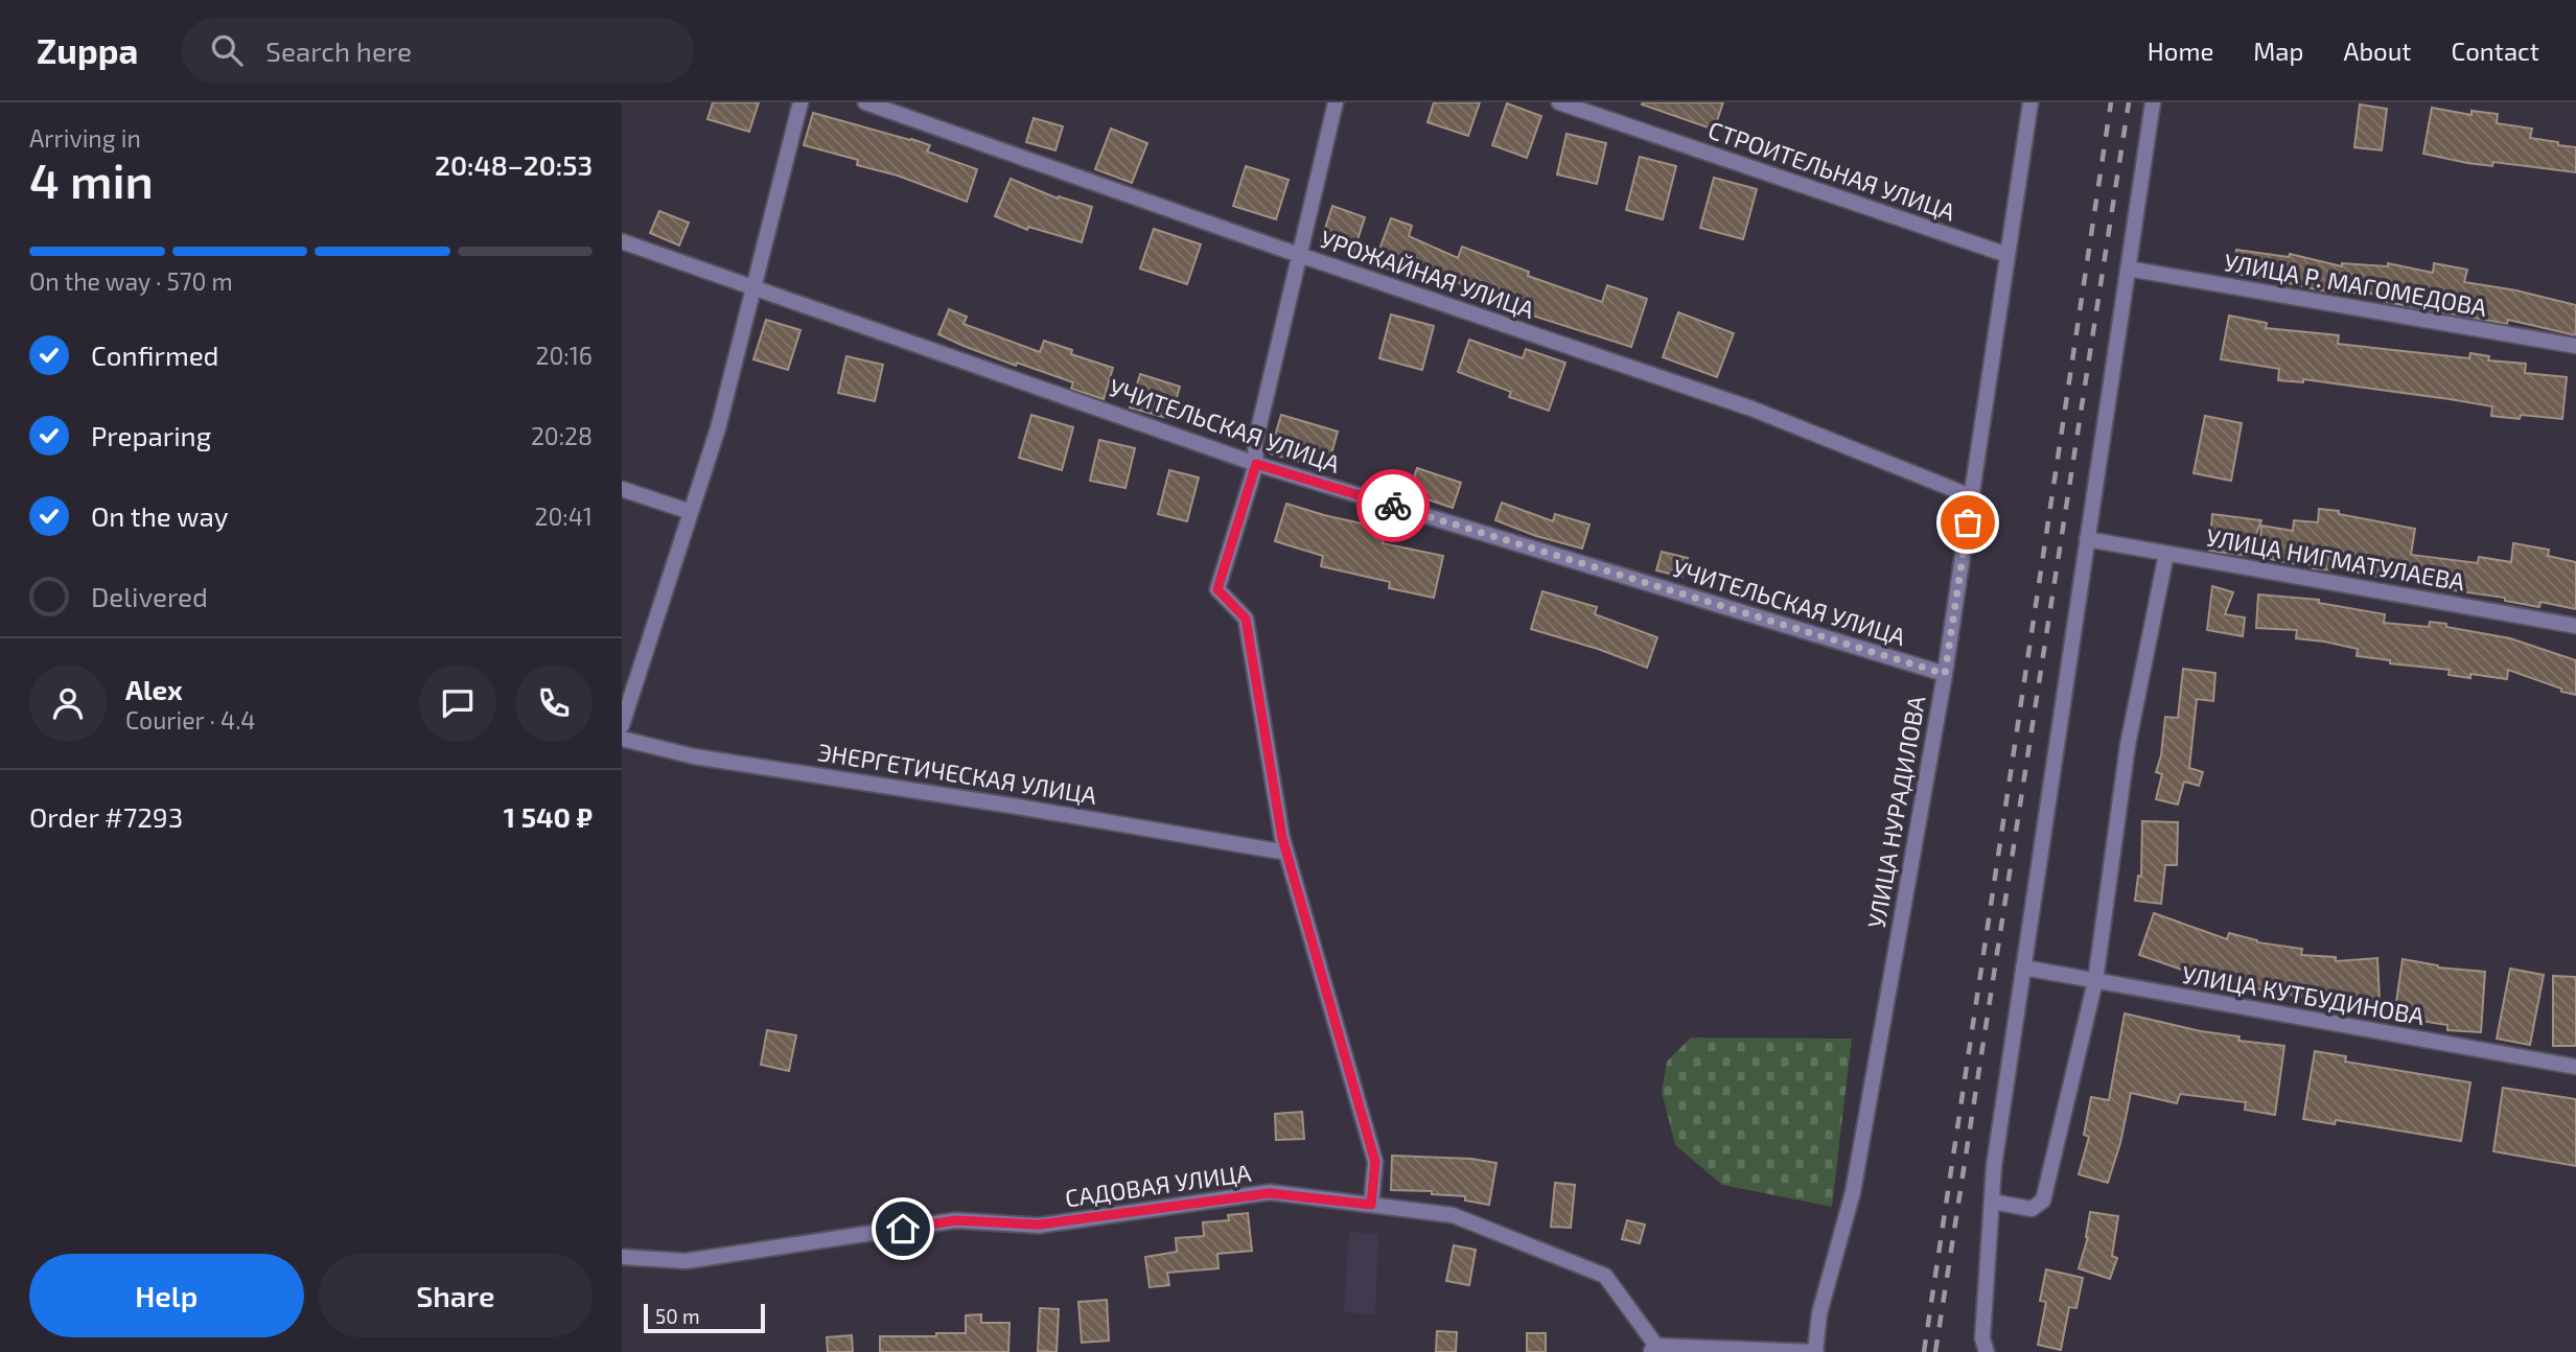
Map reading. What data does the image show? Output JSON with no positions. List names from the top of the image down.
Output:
{
  "streets": {
    "street": [
      "СТРОИТЕЛЬНАЯ УЛИЦА",
      "УРОЖАЙНАЯ УЛИЦА",
      "УЛИЦА Р. МАГОМЕДОВА",
      "УЧИТЕЛЬСКАЯ УЛИЦА",
      "УЛИЦА НИГМАТУЛАЕВА",
      "ЭНЕРГЕТИЧЕСКАЯ УЛИЦА",
      "УЛИЦА НУРАДИЛОВА",
      "УЛИЦА КУТБУДИНОВА",
      "САДОВАЯ УЛИЦА"
    ]
  },
  "crossings": [
    ["СТРОИТЕЛЬНАЯ УЛИЦА", "УЛИЦА НУРАДИЛОВА"],
    ["УРОЖАЙНАЯ УЛИЦА", "УЛИЦА НУРАДИЛОВА"],
    ["УЧИТЕЛЬСКАЯ УЛИЦА", "УЛИЦА НУРАДИЛОВА"]
  ],
  "scale_bar": "50 m",
  "page": {
    "header": "Zuppa",
    "search": "Search here",
    "nav": [
      "Home",
      "Map",
      "About",
      "Contact"
    ],
    "heading": ["4 min", "Arriving in", "20:48–20:53"],
    "panel": [
      "Alex",
      "Courier · 4.4",
      "Order #7293",
      "1 540 ₽"
    ],
    "bar": "On the way · 570 m",
    "list": [
      ["Confirmed", "20:16"],
      ["Preparing", "20:28"],
      ["On the way", "20:41"],
      "Delivered"
    ],
    "buttons": ["Help", "Share"],
    "scale": "50 m"
  }
}
